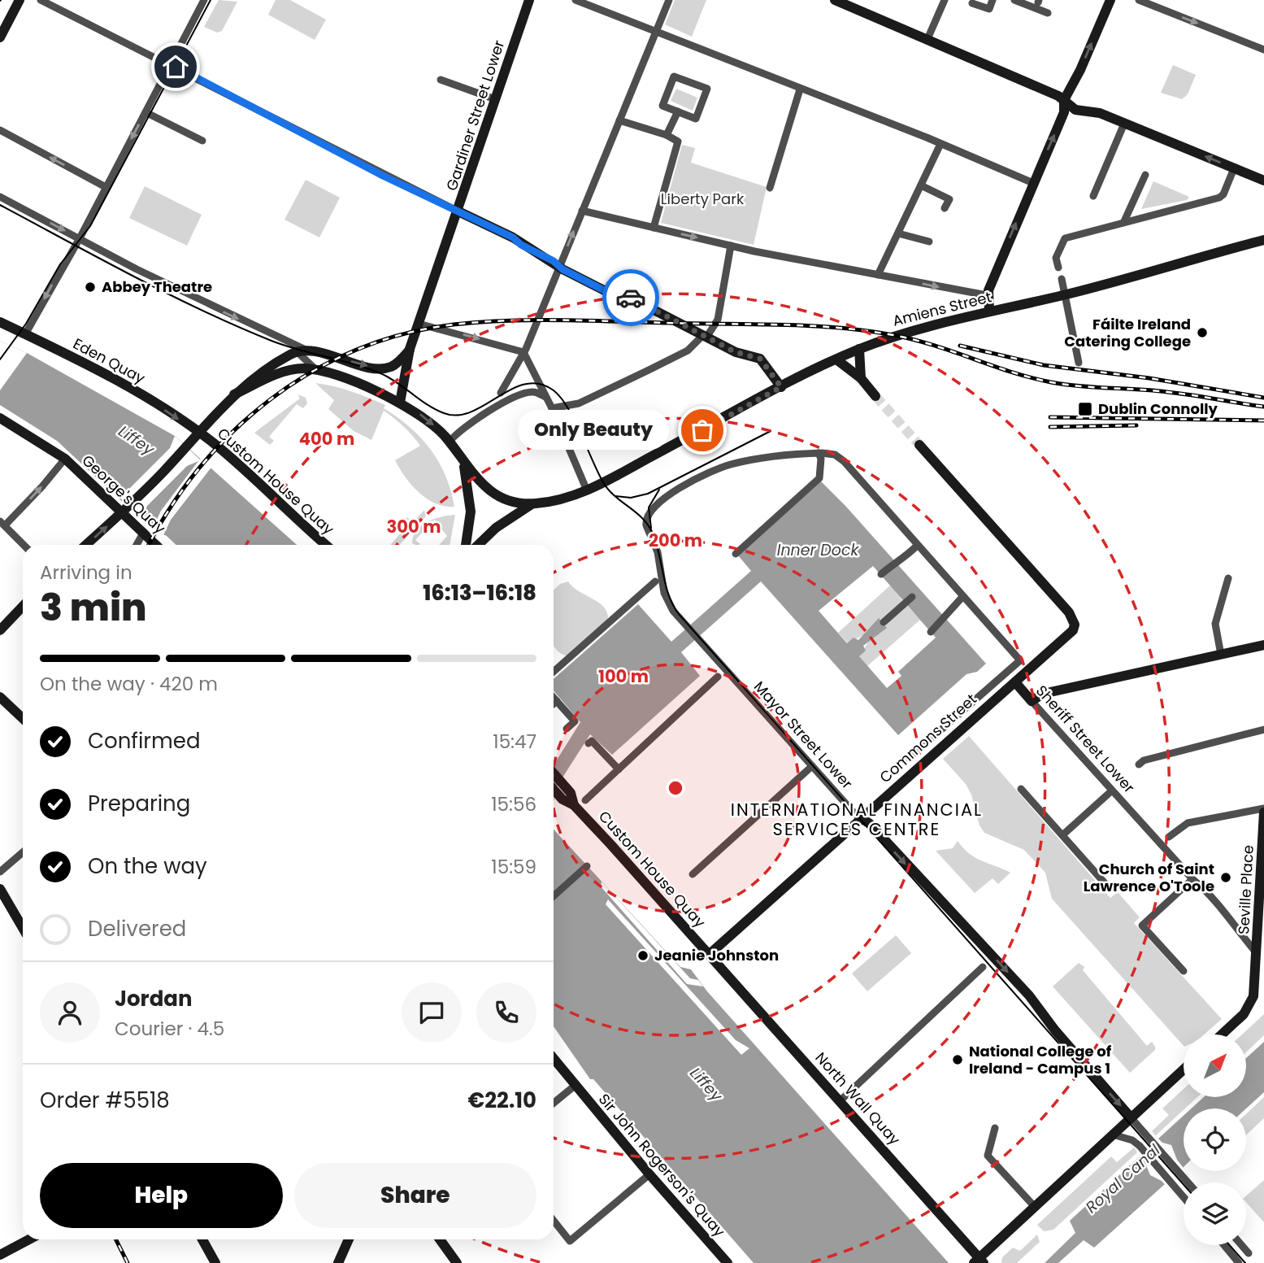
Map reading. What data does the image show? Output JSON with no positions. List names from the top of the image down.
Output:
{
  "streets": {
    "main road": [
      "Gardiner Street Lower",
      "Amiens Street",
      "Eden Quay",
      "Custom House Quay",
      "George's Quay",
      "Mayor Street Lower",
      "Commons Street",
      "Sheriff Street Lower",
      "Seville Place",
      "North Wall Quay",
      "Sir John Rogerson's Quay"
    ]
  },
  "crossings": [
    ["Eden Quay", "Custom House Quay"],
    ["Custom House Quay", "Commons Street"],
    ["Custom House Quay", "North Wall Quay"],
    ["Mayor Street Lower", "Commons Street"],
    ["Commons Street", "Sheriff Street Lower"],
    ["Commons Street", "North Wall Quay"],
    ["Sheriff Street Lower", "Seville Place"]
  ],
  "one_way": ["Eden Quay", "Mayor Street Lower"],
  "districts": ["INTERNATIONAL FINANCIAL SERVICES CENTRE"],
  "water": ["Liffey", "Inner Dock", "Royal Canal"],
  "parks": ["Liberty Park"],
  "places": {
    "other": [
      "Abbey Theatre",
      "Fáilte Ireland Catering College",
      "Only Beauty",
      "Church of Saint Lawrence O'Toole",
      "Jeanie Johnston",
      "National College of Ireland - Campus 1"
    ],
    "transit": ["Dublin Connolly"]
  },
  "north": "top right",
  "page": {
    "bubble": "Only Beauty",
    "heading": ["3 min", "Arriving in", "16:13–16:18"],
    "panel": [
      "Jordan",
      "Courier · 4.5",
      "Order #5518",
      "€22.10"
    ],
    "bar": "On the way · 420 m",
    "list": [
      ["Confirmed", "15:47"],
      ["Preparing", "15:56"],
      ["On the way", "15:59"],
      "Delivered"
    ],
    "buttons": ["Help", "Share"]
  },
  "rings": [
    "400 m",
    "300 m",
    "200 m",
    "100 m"
  ]
}
